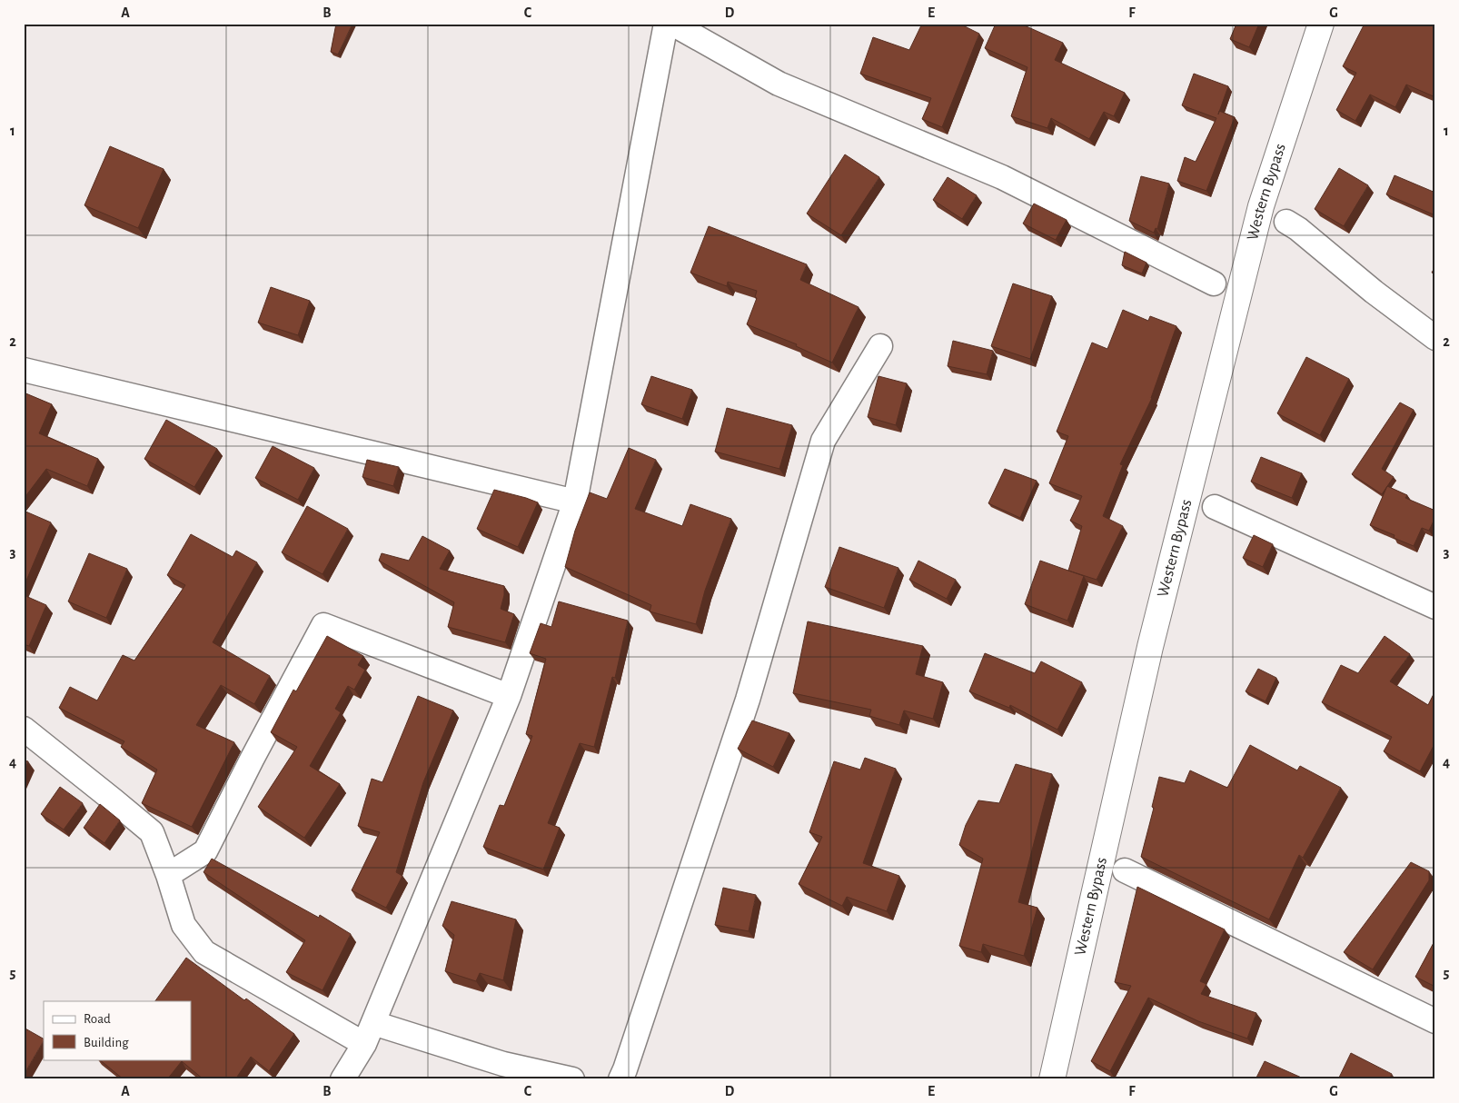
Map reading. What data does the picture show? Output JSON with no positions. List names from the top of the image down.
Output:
{
  "streets": {
    "main road": ["Western Bypass"]
  },
  "legend": ["Road", "Building"],
  "grid": {
    "columns": [
      "A",
      "B",
      "C",
      "D",
      "E",
      "F",
      "G"
    ],
    "rows": [
      "1",
      "2",
      "3",
      "4",
      "5"
    ]
  }
}
